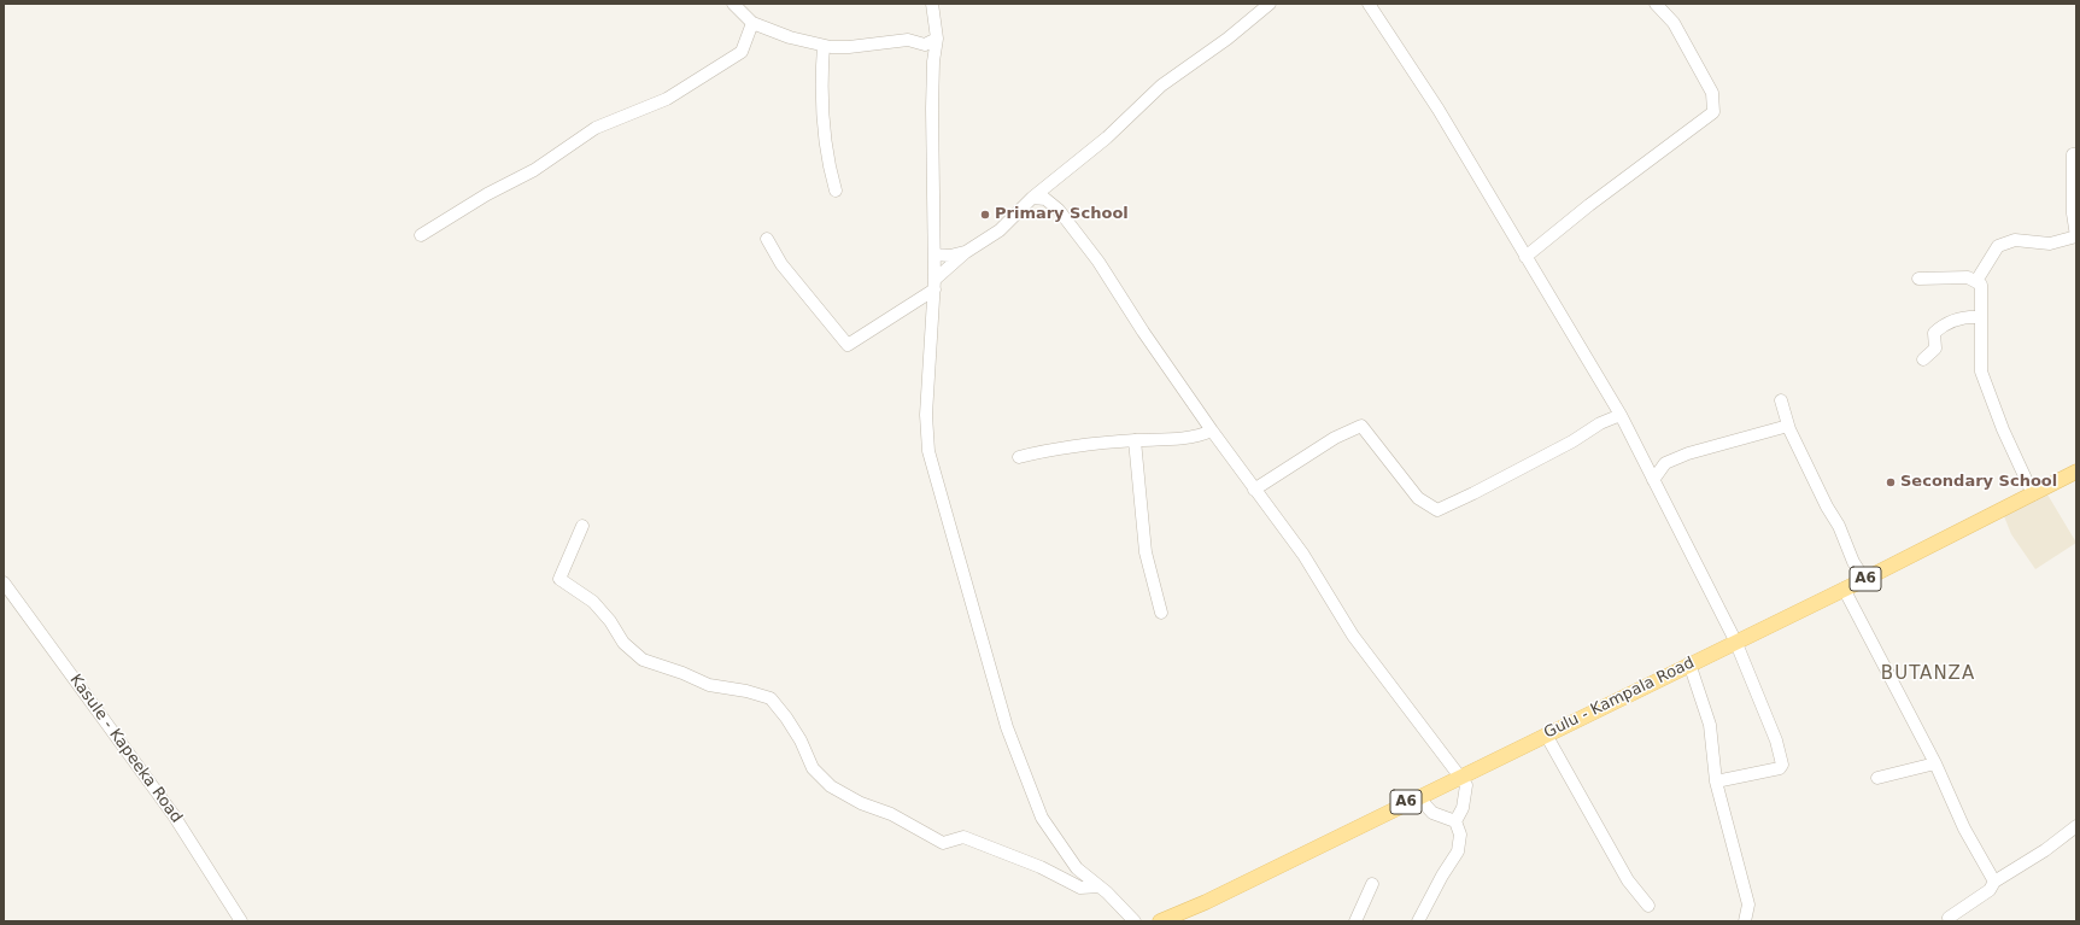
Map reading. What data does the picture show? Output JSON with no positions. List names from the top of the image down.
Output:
{
  "streets": {
    "main road": ["A6", "Gulu - Kampala Road"],
    "street": ["Kasule - Kapeeka Road"]
  },
  "districts": ["BUTANZA"],
  "places": ["Primary School", "Secondary School"]
}
